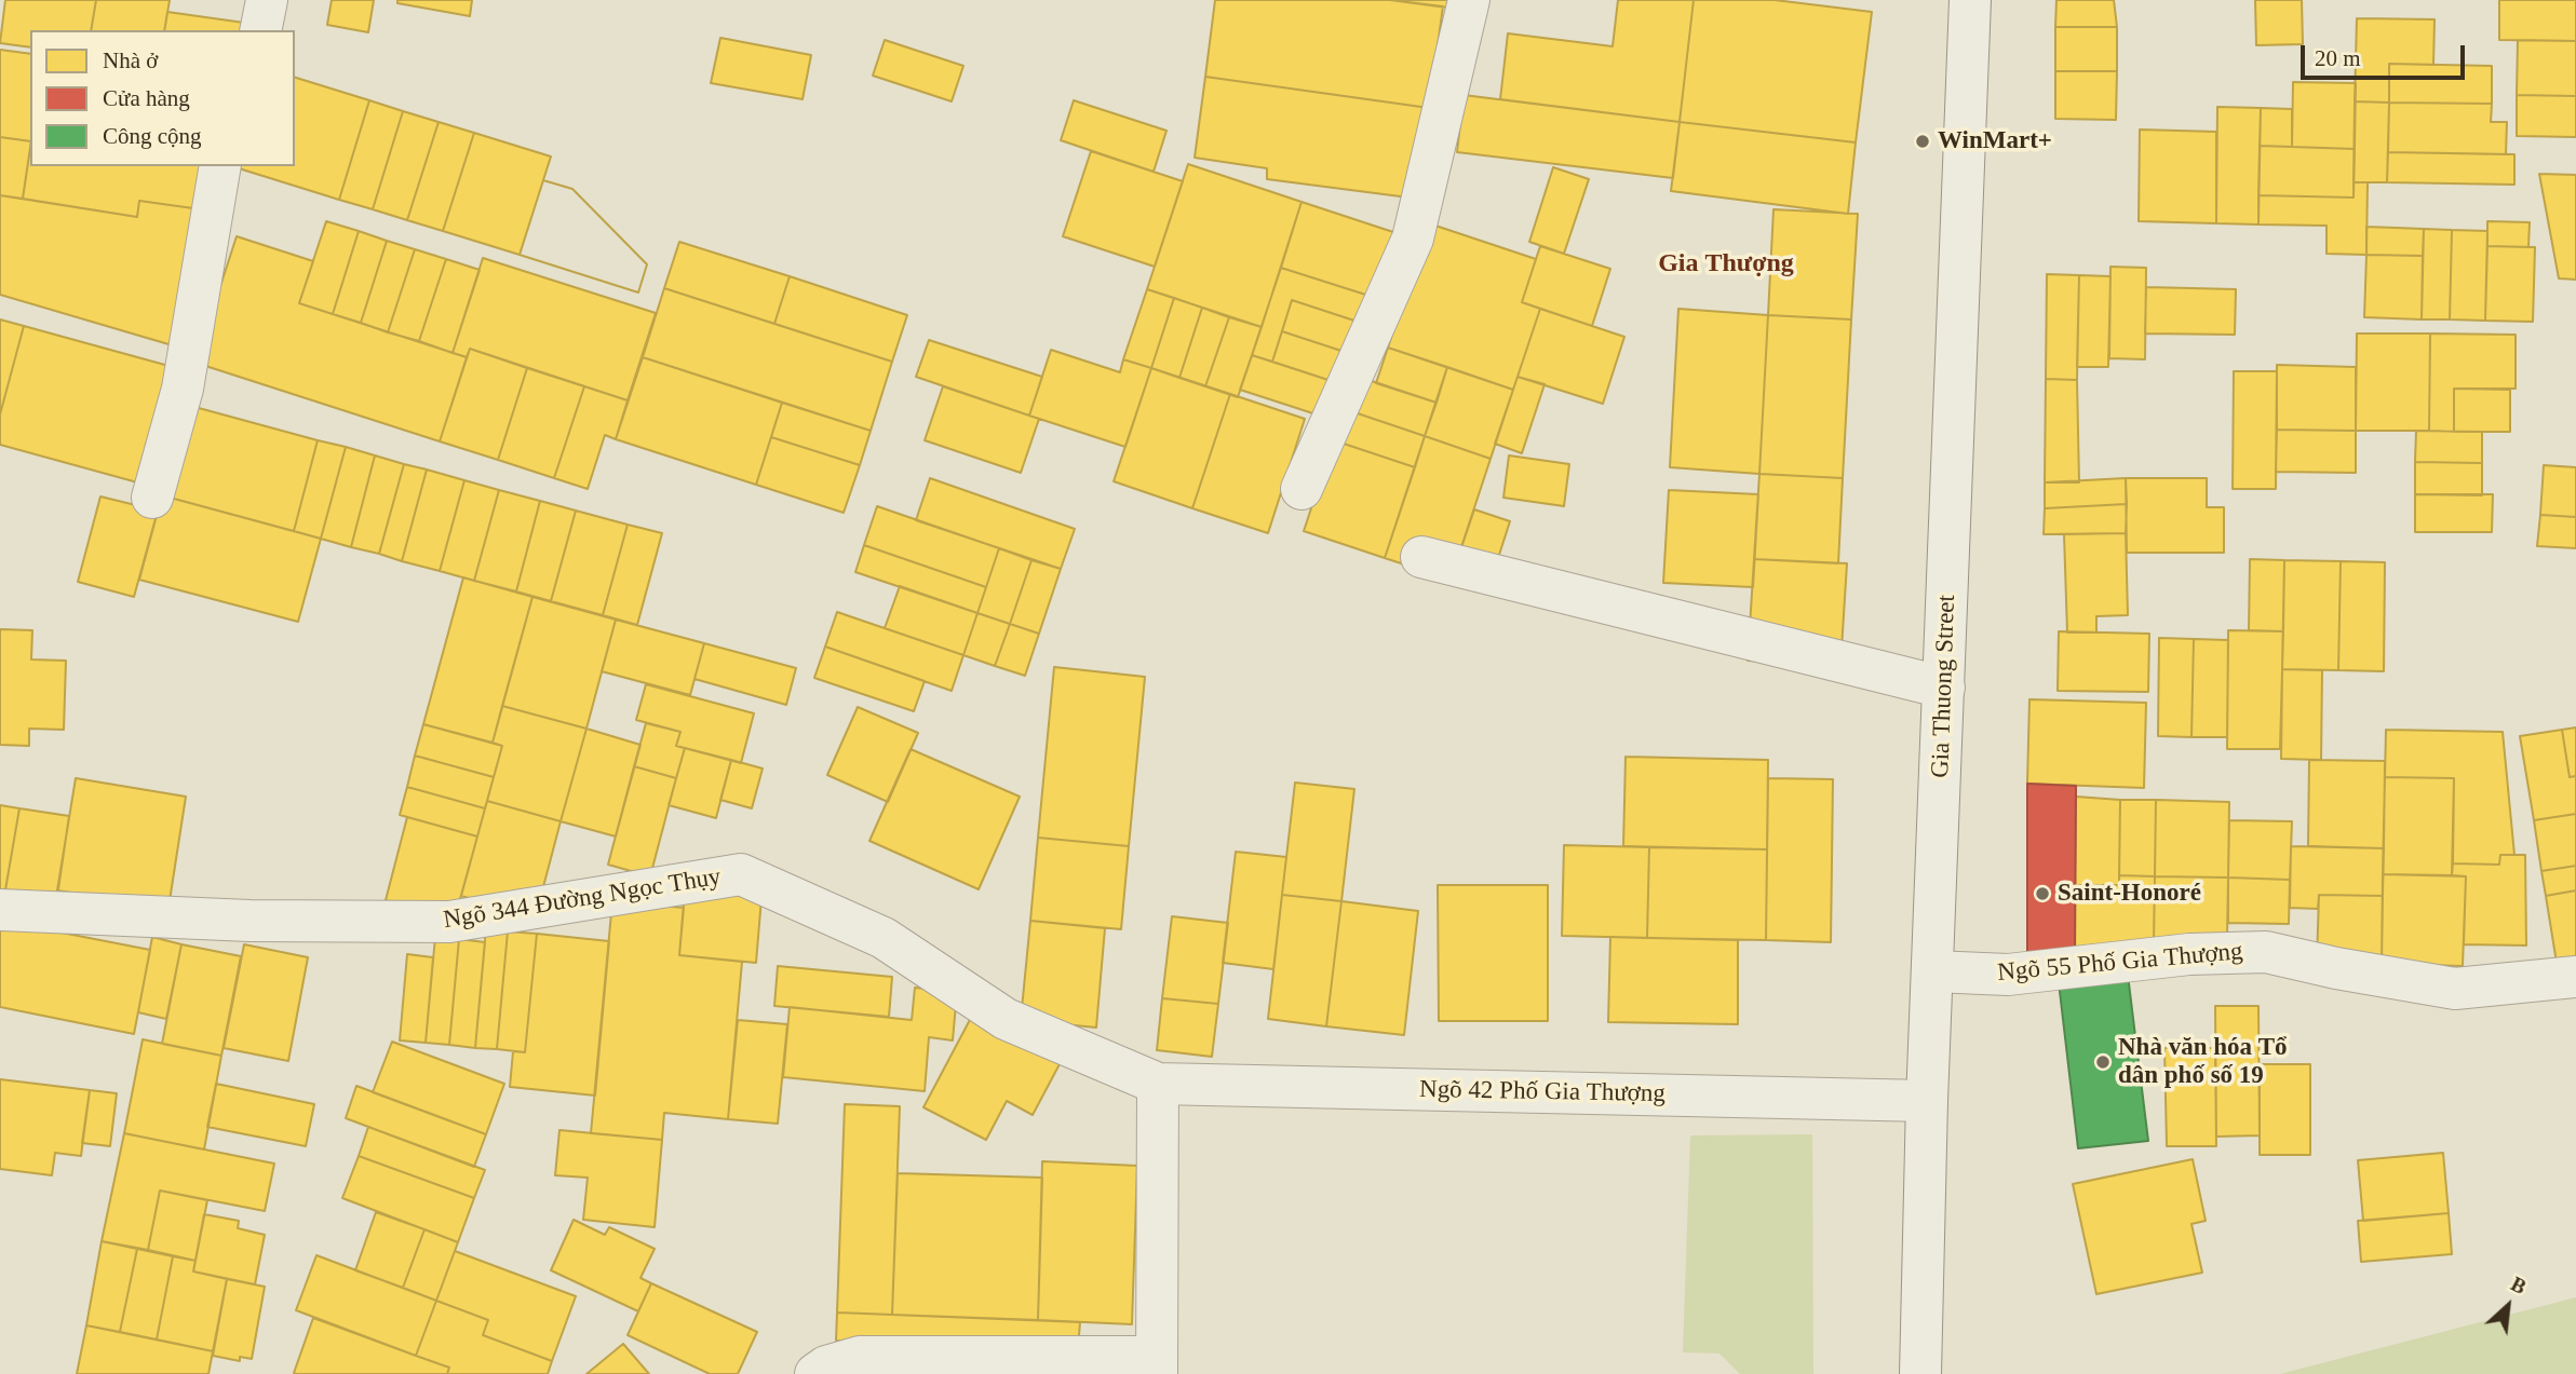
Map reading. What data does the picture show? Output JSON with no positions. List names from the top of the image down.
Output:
{
  "streets": {
    "street": [
      "Gia Thuong Street",
      "Ngõ 344 Đường Ngọc Thụy",
      "Ngõ 55 Phố Gia Thượng",
      "Ngõ 42 Phố Gia Thượng"
    ]
  },
  "crossings": [
    ["Gia Thuong Street", "Ngõ 55 Phố Gia Thượng"],
    ["Gia Thuong Street", "Ngõ 42 Phố Gia Thượng"],
    ["Ngõ 344 Đường Ngọc Thụy", "Ngõ 42 Phố Gia Thượng"]
  ],
  "districts": ["Gia Thượng"],
  "places": ["WinMart+", "Saint-Honoré", "Nhà văn hóa Tổ dân phố số 19"],
  "legend": ["Nhà ở", "Cửa hàng", "Công cộng"],
  "scale_bar": "20 m",
  "north": "top right"
}
